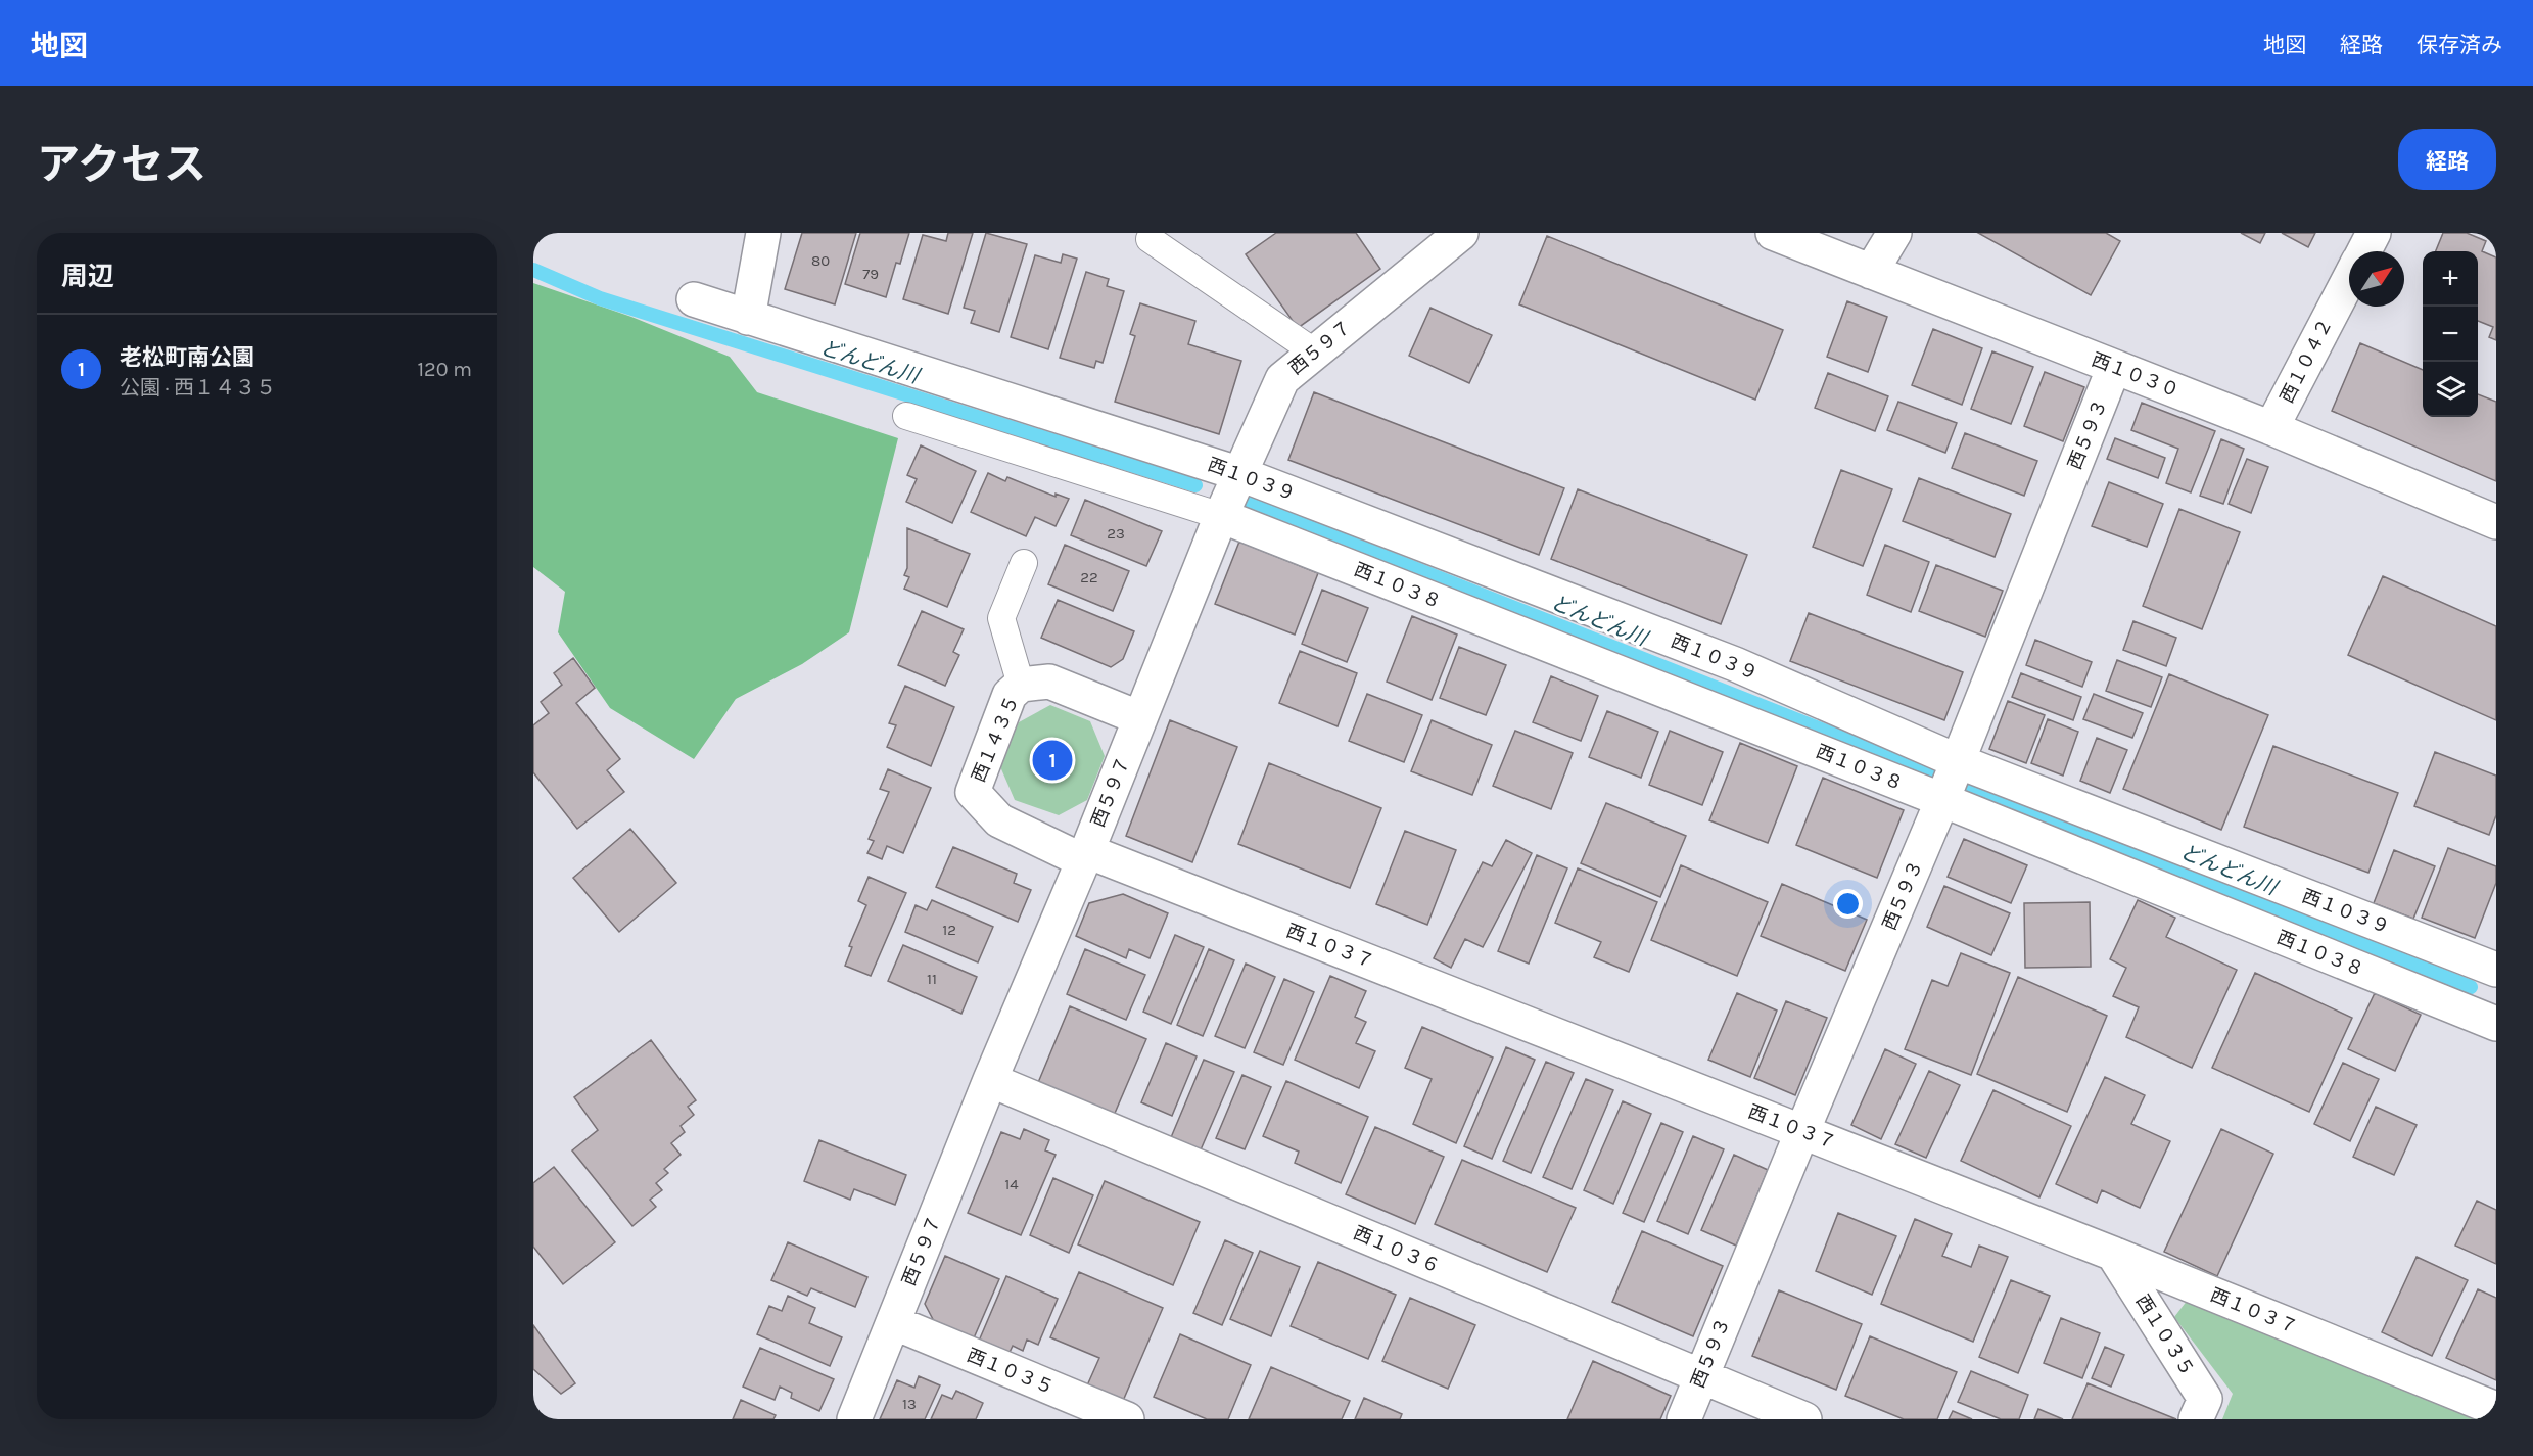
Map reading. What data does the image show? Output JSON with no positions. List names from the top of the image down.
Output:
{
  "streets": {
    "street": [
      "西５９７",
      "西１０４２",
      "西１０３０",
      "西５９３",
      "西１０３９",
      "西１０３８",
      "西１４３５",
      "西１０３７",
      "西１０３６",
      "西１０３５"
    ]
  },
  "crossings": [
    ["西５９７", "西１０３９"],
    ["西５９７", "西１０３８"],
    ["西５９７", "西１４３５"],
    ["西５９７", "西１０３７"],
    ["西５９７", "西１０３６"],
    ["西５９７", "西１０３５"],
    ["西１０４２", "西１０３０"],
    ["西１０３０", "西５９３"],
    ["西５９３", "西１０３９"],
    ["西５９３", "西１０３８"],
    ["西５９３", "西１０３７"],
    ["西５９３", "西１０３６"],
    ["西１４３５", "西１０３７"],
    ["西１０３７", "西１０３５"]
  ],
  "water": ["どんどん川"],
  "house_numbers": [
    "80",
    "79",
    "23",
    "22",
    "12",
    "11",
    "14",
    "13"
  ],
  "north": "top right",
  "page": {
    "header": "地図",
    "nav": ["地図", "経路", "保存済み"],
    "title": "アクセス",
    "buttons": "経路",
    "heading": "周辺",
    "map_buttons": ["+", "−"],
    "list": [
      {
        "mark": "1",
        "name": "老松町南公園",
        "note": "公園 · 西１４３５",
        "value": "120 m"
      }
    ],
    "pins": "1"
  }
}
